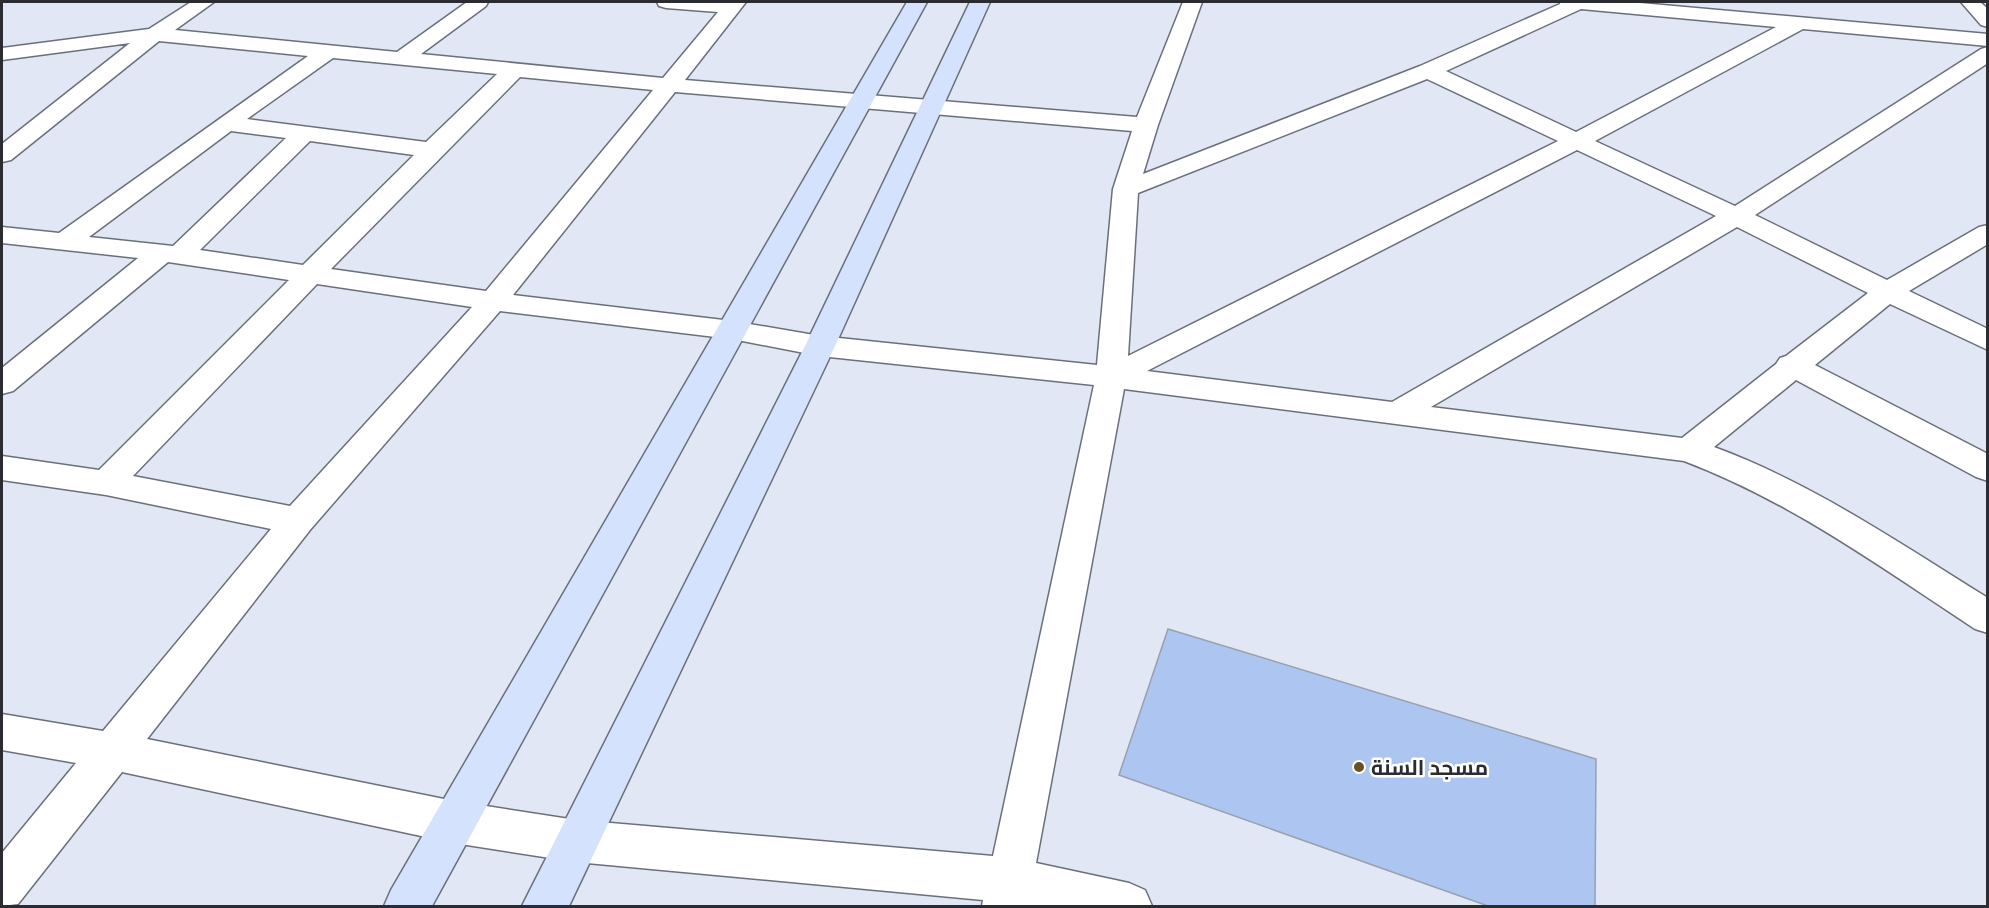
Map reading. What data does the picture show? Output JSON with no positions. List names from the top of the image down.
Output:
{
  "places": ["مسجد السنة"]
}
